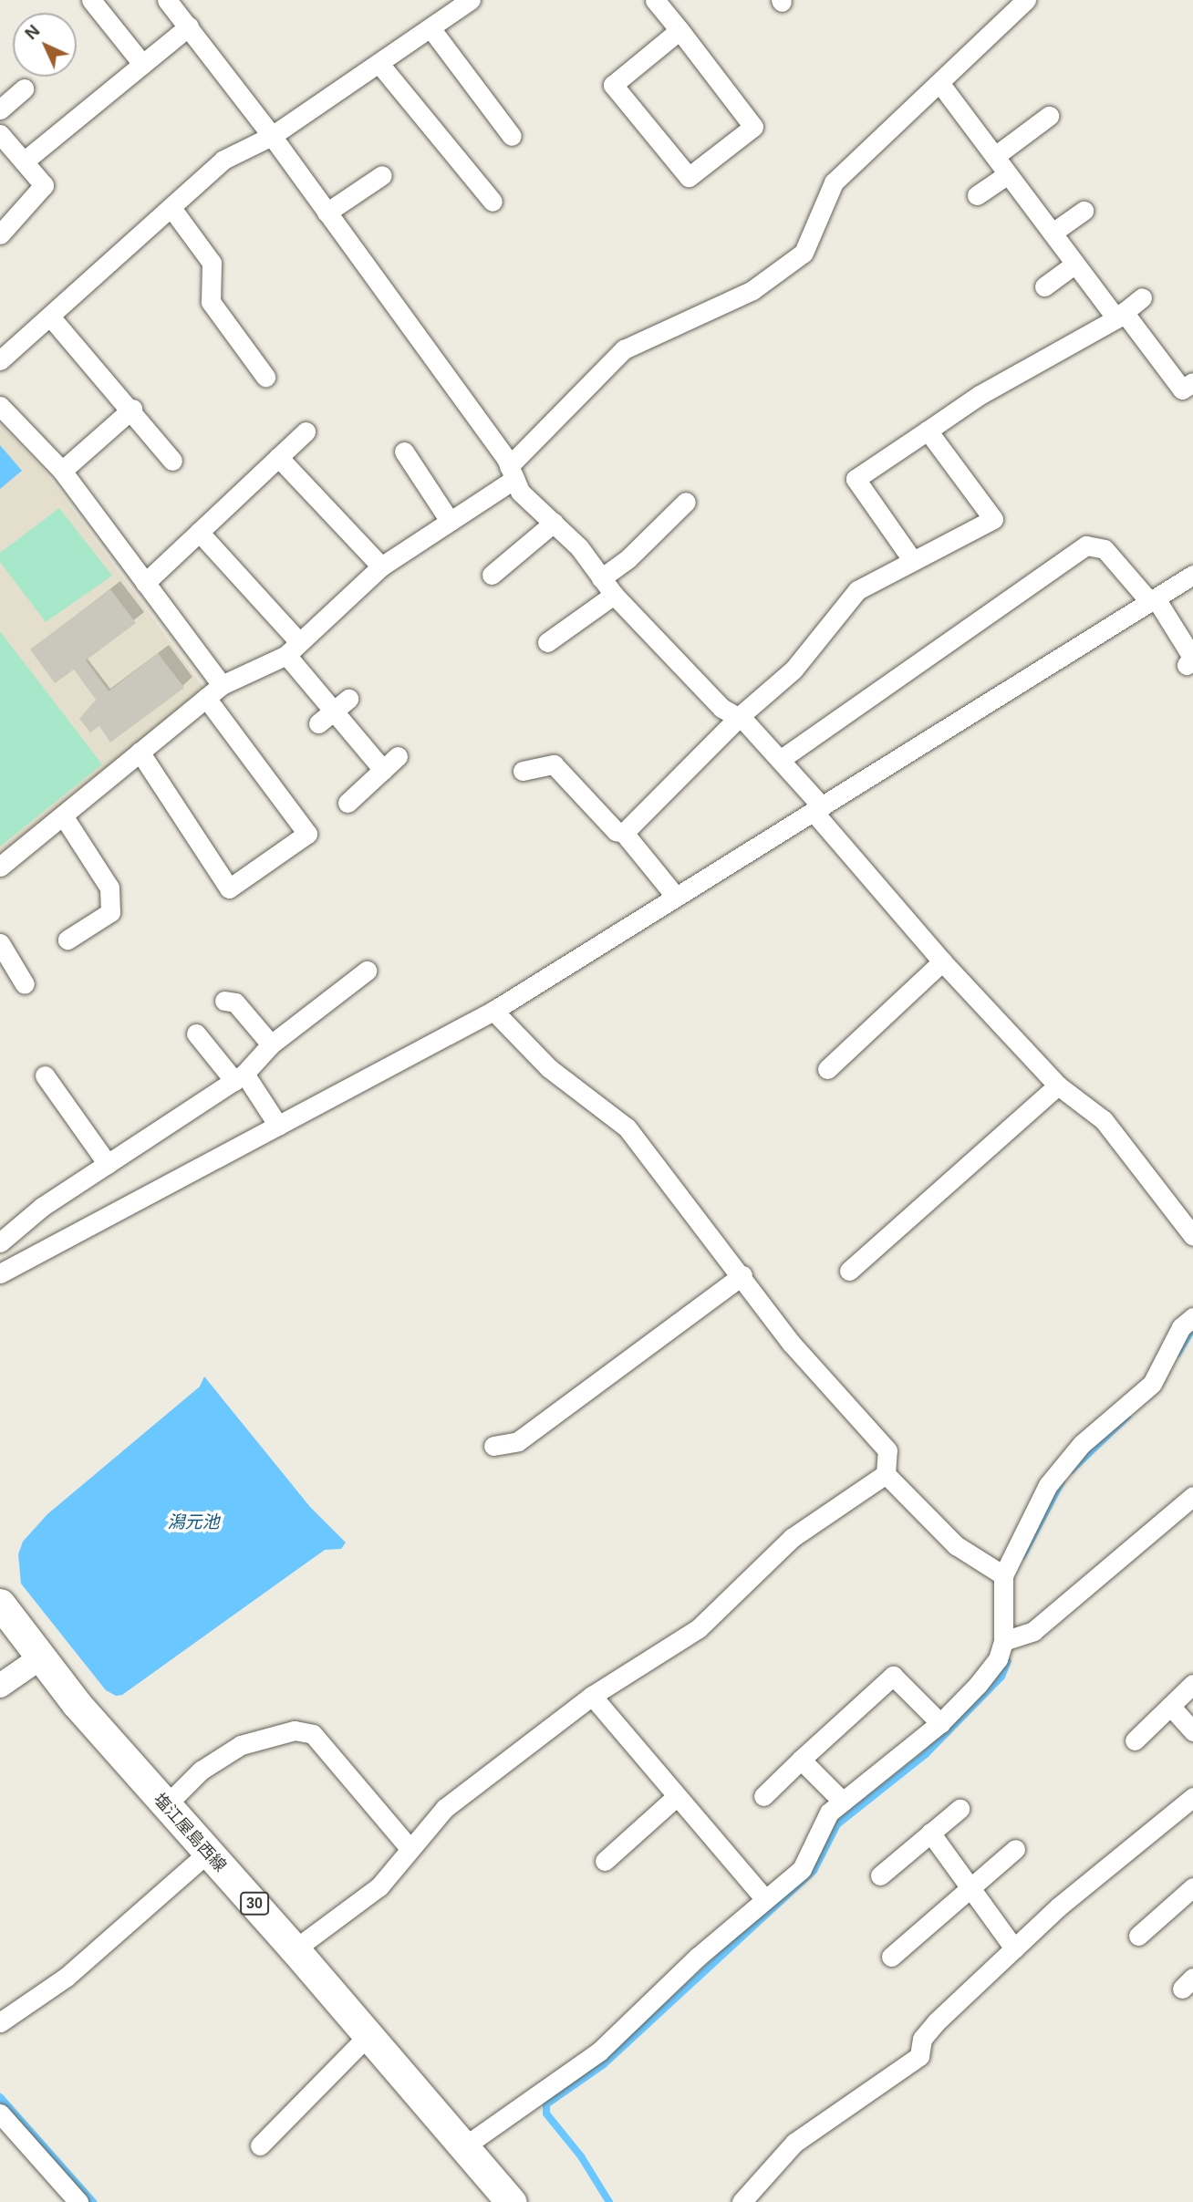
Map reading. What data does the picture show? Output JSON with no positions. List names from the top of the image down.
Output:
{
  "streets": {
    "main road": ["塩江屋島西線", "30"]
  },
  "water": ["潟元池"],
  "north": "top left"
}
